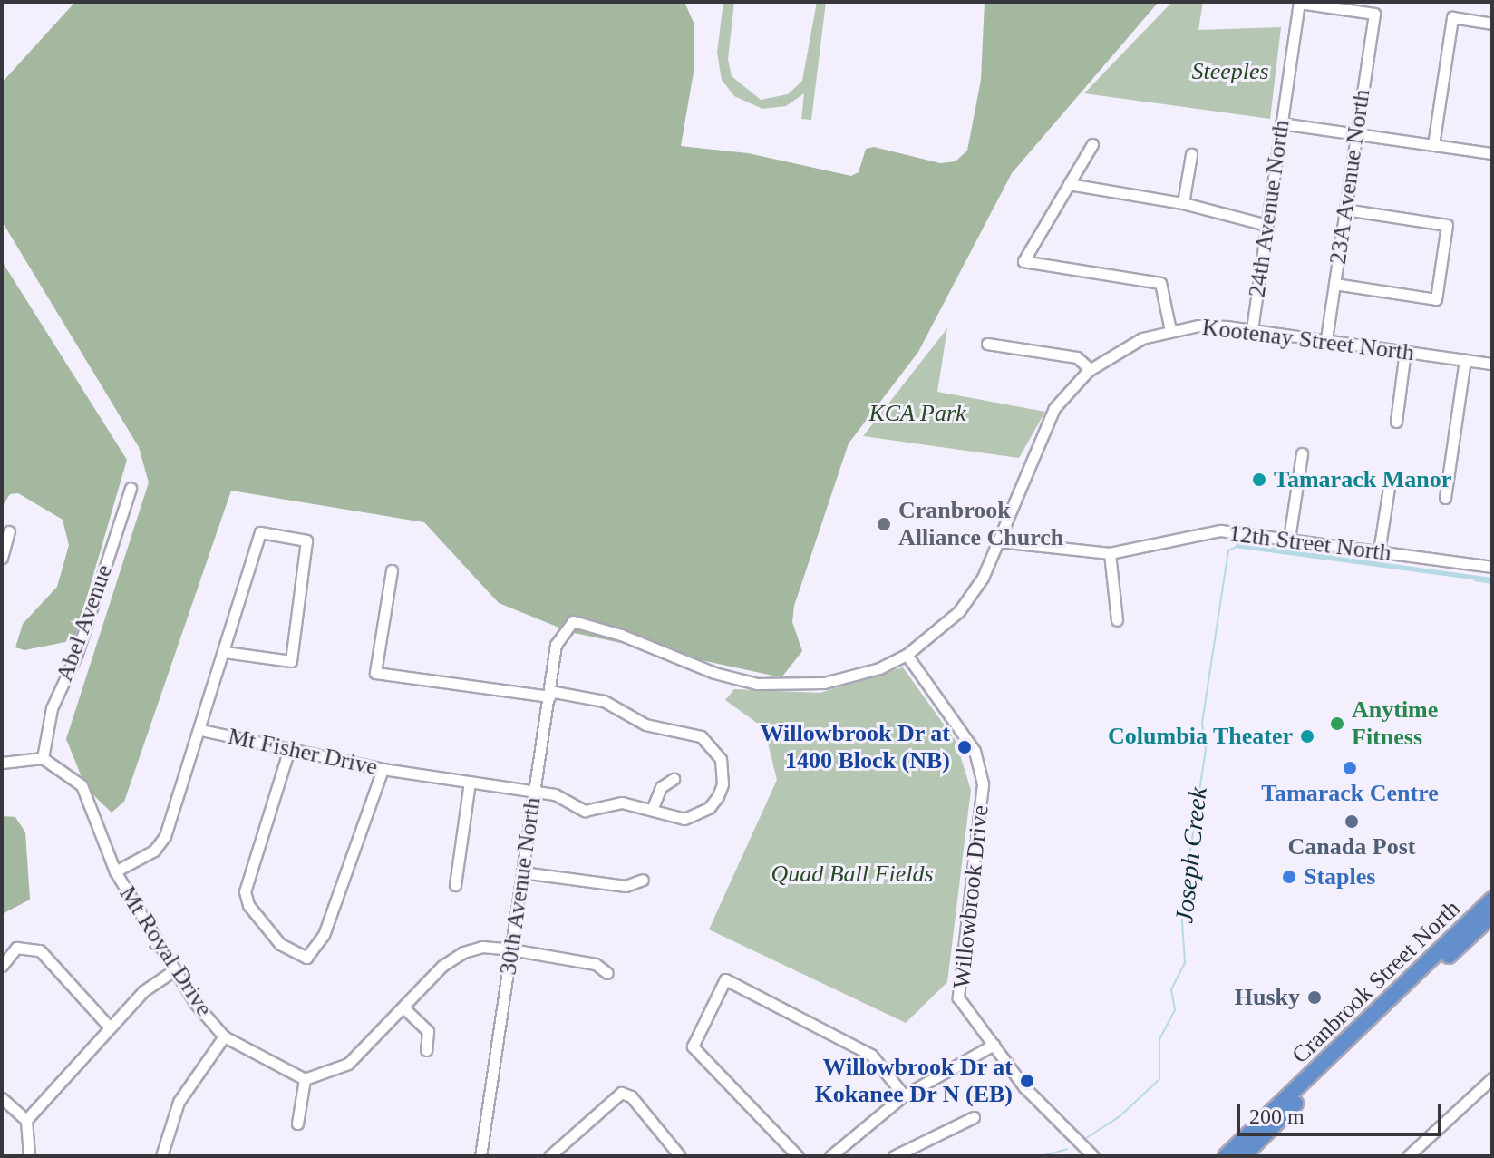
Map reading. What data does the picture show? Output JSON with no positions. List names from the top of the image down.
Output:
{
  "streets": {
    "highway": ["Cranbrook Street North"],
    "street": [
      "23A Avenue North",
      "24th Avenue North",
      "Kootenay Street North",
      "12th Street North",
      "Abel Avenue",
      "Mt Fisher Drive",
      "30th Avenue North",
      "Willowbrook Drive",
      "Mt Royal Drive"
    ]
  },
  "crossings": [
    ["23A Avenue North", "24th Avenue North"],
    ["23A Avenue North", "Kootenay Street North"],
    ["24th Avenue North", "Kootenay Street North"],
    ["Kootenay Street North", "12th Street North"],
    ["Kootenay Street North", "30th Avenue North"],
    ["Kootenay Street North", "Willowbrook Drive"],
    ["Abel Avenue", "Mt Royal Drive"],
    ["Mt Fisher Drive", "30th Avenue North"],
    ["Mt Fisher Drive", "Mt Royal Drive"]
  ],
  "water": ["Joseph Creek"],
  "parks": ["Steeples", "KCA Park", "Quad Ball Fields"],
  "places": [
    "Tamarack Manor",
    "Cranbrook Alliance Church",
    "Anytime Fitness",
    "Columbia Theater",
    "Willowbrook Dr at 1400 Block (NB)",
    "Tamarack Centre",
    "Canada Post",
    "Staples",
    "Husky",
    "Willowbrook Dr at Kokanee Dr N (EB)"
  ],
  "scale_bar": "200 m"
}
